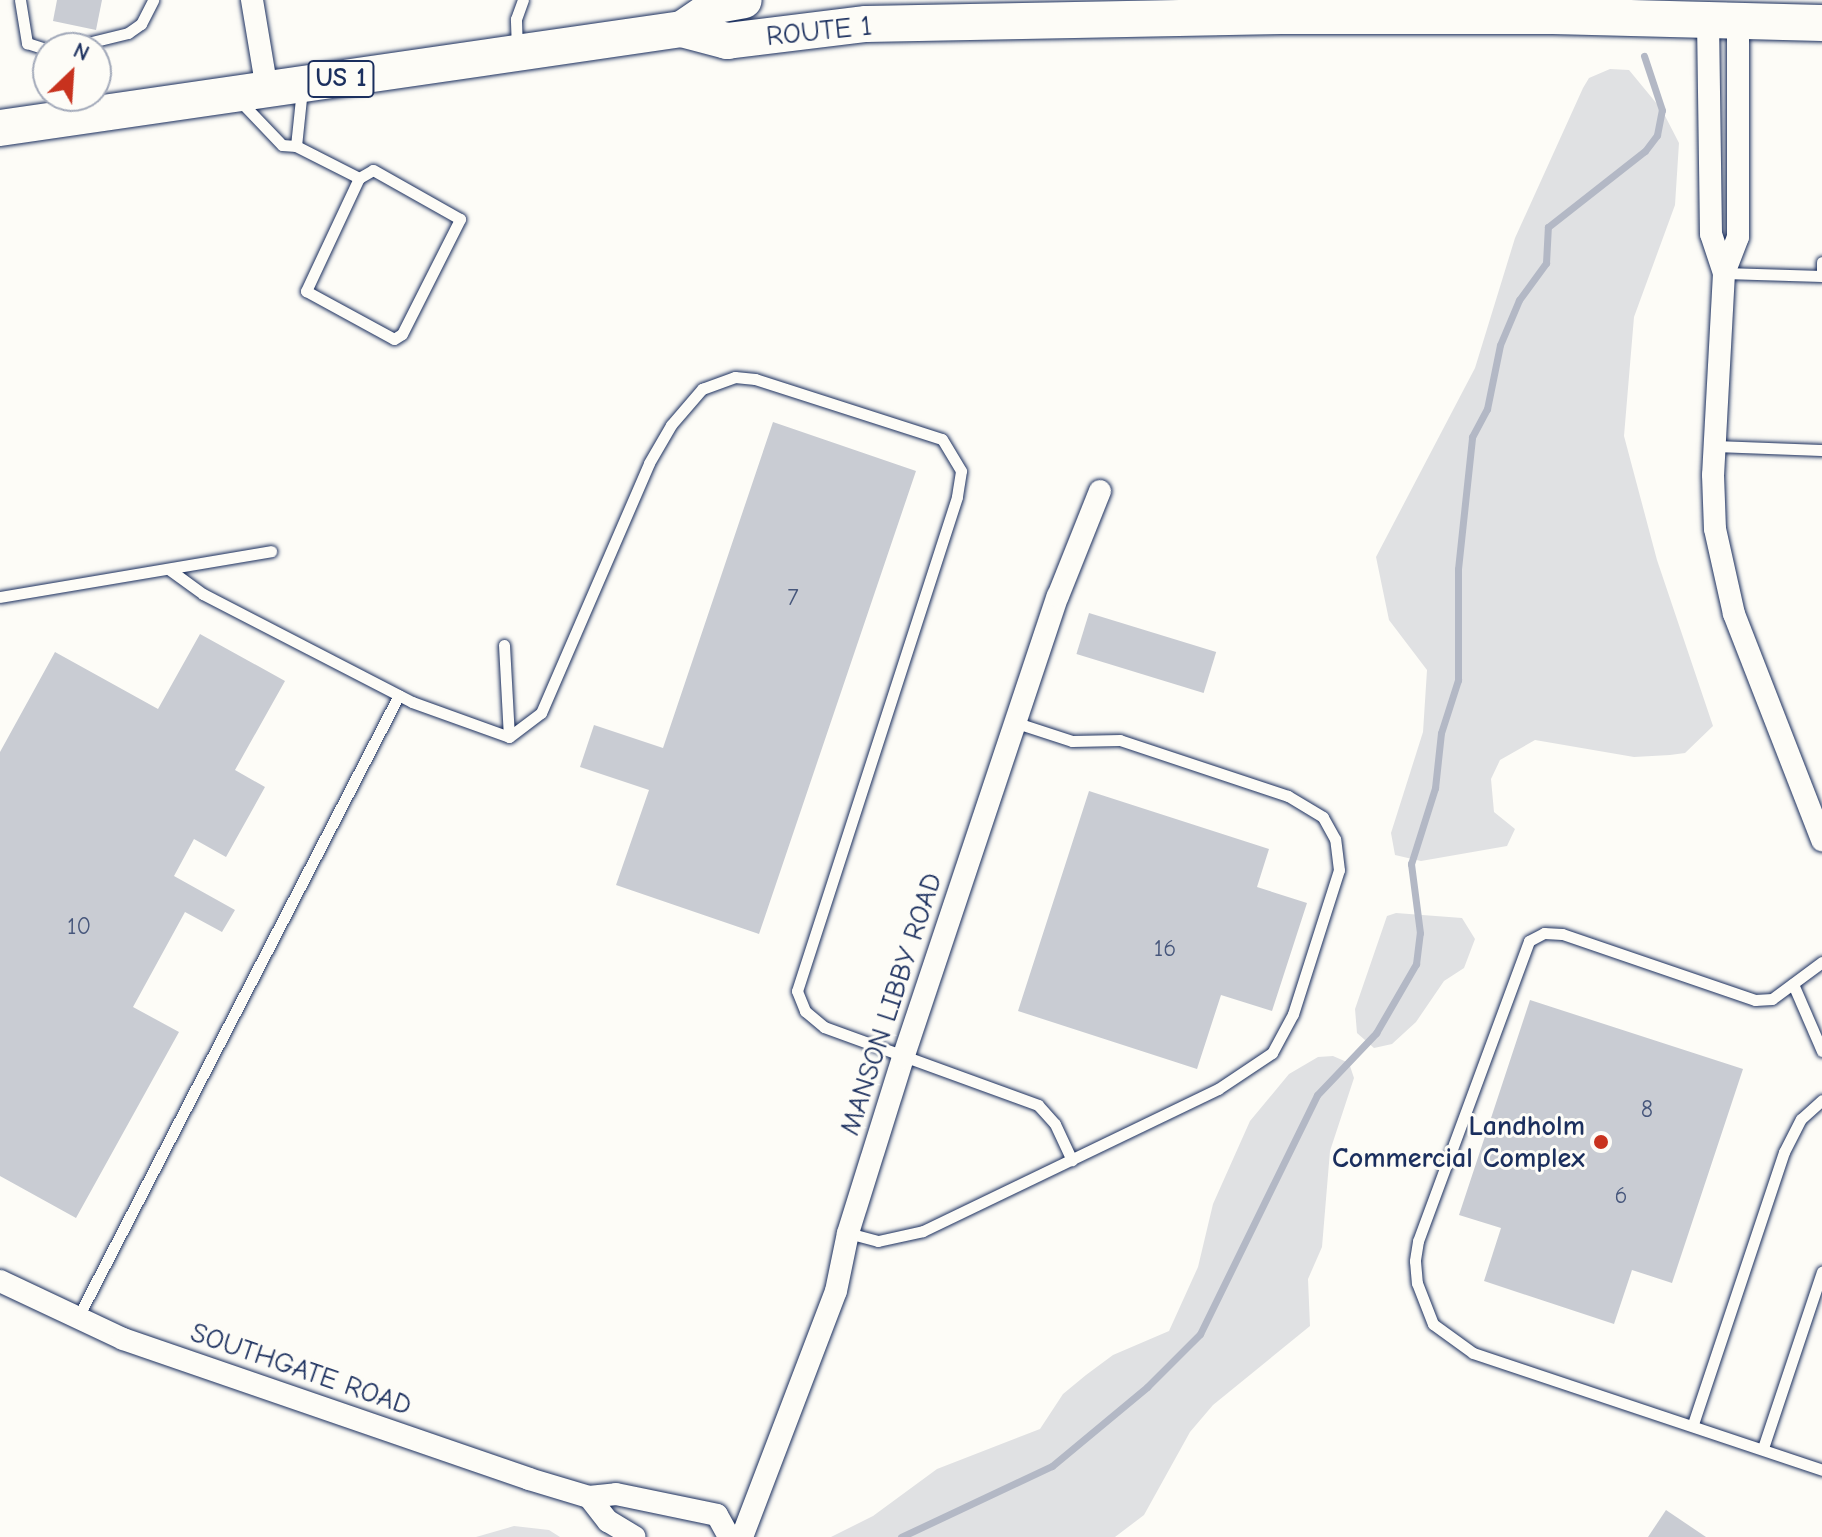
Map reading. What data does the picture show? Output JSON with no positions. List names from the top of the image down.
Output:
{
  "streets": {
    "main road": ["ROUTE 1", "US 1"],
    "street": ["MANSON LIBBY ROAD", "SOUTHGATE ROAD"]
  },
  "places": ["Landholm Commercial Complex"],
  "house_numbers": [
    "7",
    "10",
    "16",
    "8",
    "6"
  ],
  "north": "top right"
}
